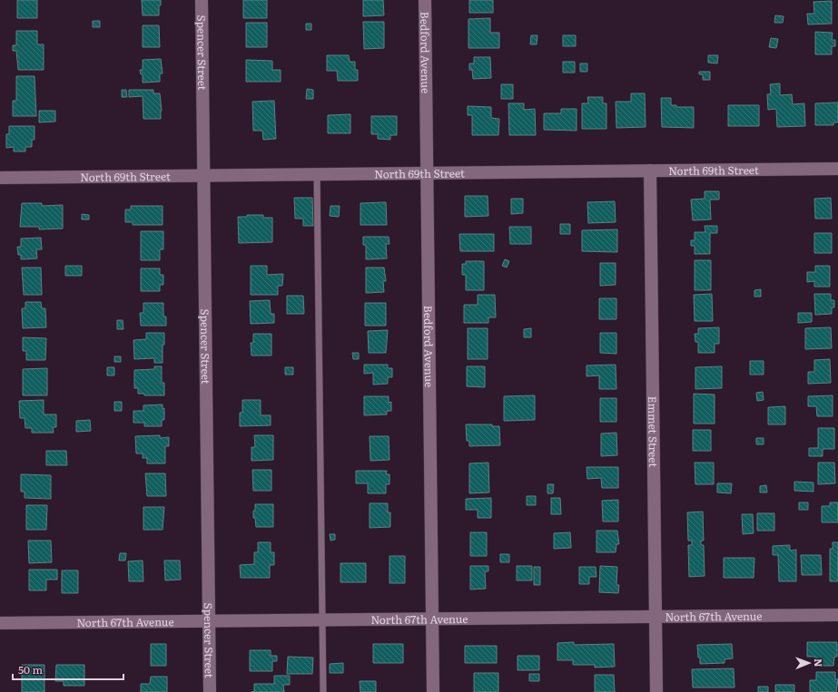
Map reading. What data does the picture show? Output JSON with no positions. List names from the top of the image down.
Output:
{
  "streets": {
    "street": [
      "Spencer Street",
      "Bedford Avenue",
      "North 69th Street",
      "Emmet Street",
      "North 67th Avenue"
    ]
  },
  "crossings": [
    ["Spencer Street", "North 69th Street"],
    ["Spencer Street", "North 67th Avenue"],
    ["Bedford Avenue", "North 69th Street"],
    ["Bedford Avenue", "North 67th Avenue"],
    ["North 69th Street", "Emmet Street"],
    ["Emmet Street", "North 67th Avenue"]
  ],
  "scale_bar": "50 m",
  "north": "right"
}
